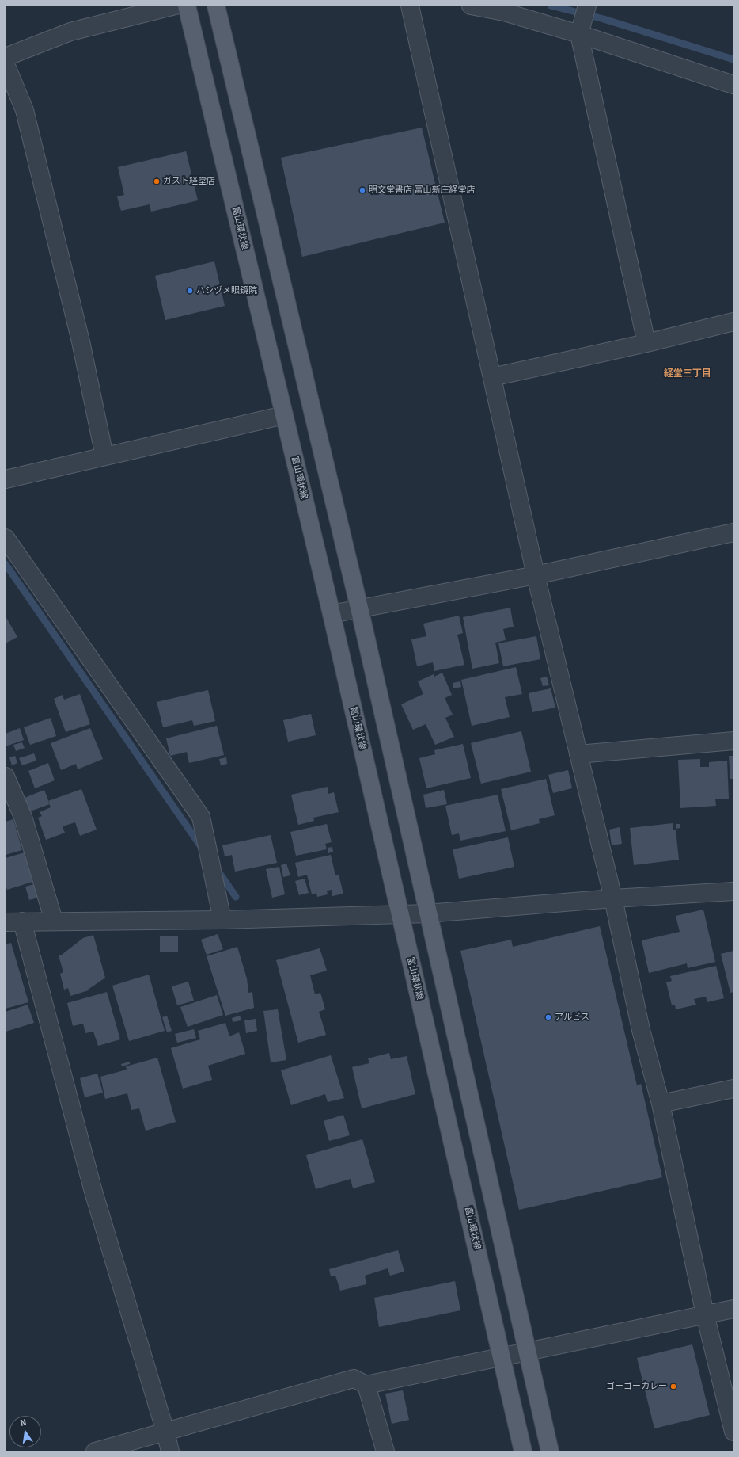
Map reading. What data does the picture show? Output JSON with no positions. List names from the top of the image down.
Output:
{
  "streets": {
    "main road": ["富山環状線"]
  },
  "districts": ["経堂三丁目"],
  "places": [
    "ガスト経堂店",
    "明文堂書店 富山新庄経堂店",
    "ハシヅメ眼鏡院",
    "アルビス",
    "ゴーゴーカレー"
  ],
  "north": "top"
}
